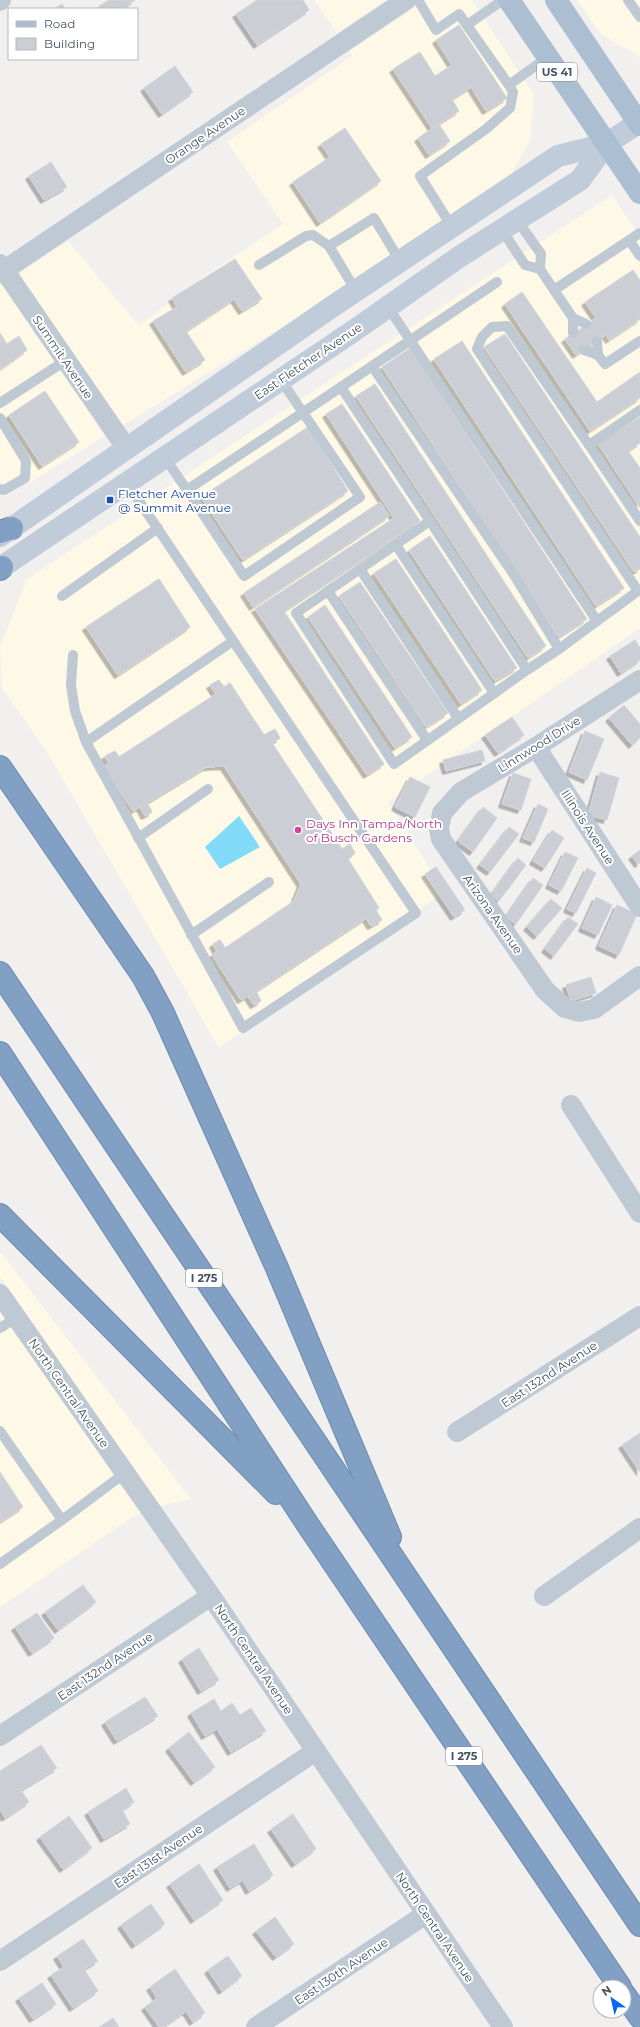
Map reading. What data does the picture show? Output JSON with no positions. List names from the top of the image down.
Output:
{
  "streets": {
    "highway": ["I 275"],
    "main road": ["US 41", "East Fletcher Avenue"],
    "street": [
      "Orange Avenue",
      "Summit Avenue",
      "Linnwood Drive",
      "Illinois Avenue",
      "Arizona Avenue",
      "East 132nd Avenue",
      "North Central Avenue",
      "East 131st Avenue",
      "East 130th Avenue"
    ]
  },
  "crossings": [
    ["US 41", "East Fletcher Avenue"],
    ["Orange Avenue", "Summit Avenue"],
    ["Summit Avenue", "East Fletcher Avenue"],
    ["Linnwood Drive", "Illinois Avenue"],
    ["Linnwood Drive", "Arizona Avenue"],
    ["East 132nd Avenue", "North Central Avenue"],
    ["North Central Avenue", "East 131st Avenue"],
    ["North Central Avenue", "East 130th Avenue"]
  ],
  "places": {
    "transit": ["Fletcher Avenue @ Summit Avenue"],
    "other": ["Days Inn Tampa/North of Busch Gardens"]
  },
  "legend": ["Road", "Building"],
  "north": "top left"
}
